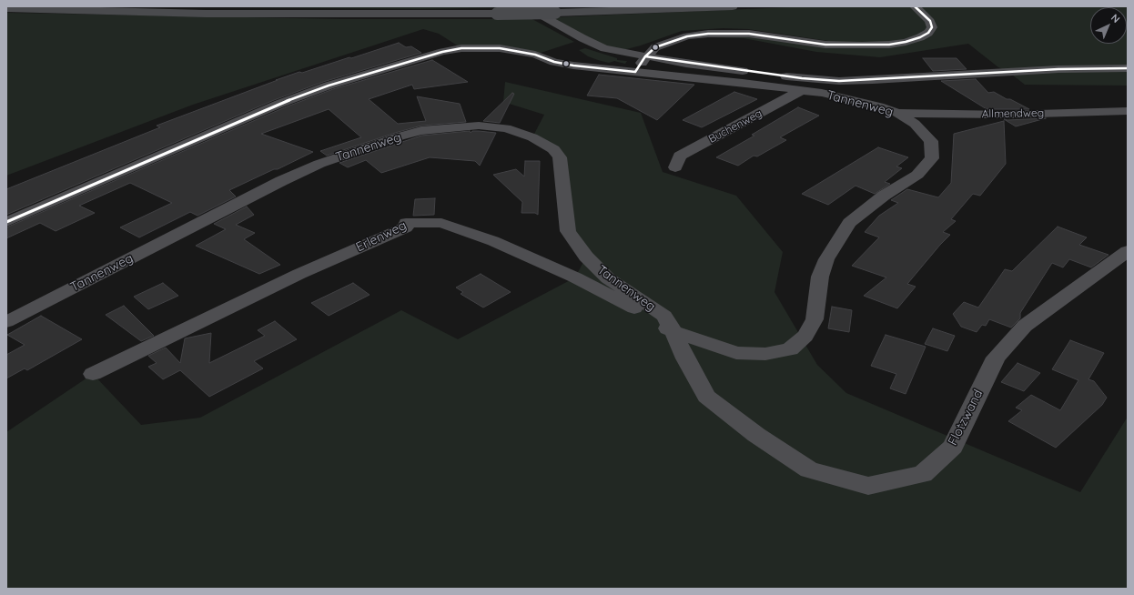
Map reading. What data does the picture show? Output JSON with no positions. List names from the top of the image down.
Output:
{
  "streets": {
    "street": [
      "Tannenweg",
      "Allmendweg",
      "Buchenweg",
      "Erlenweg",
      "Flotzwand"
    ]
  },
  "crossings": [
    ["Tannenweg", "Allmendweg"],
    ["Tannenweg", "Buchenweg"],
    ["Tannenweg", "Erlenweg"],
    ["Tannenweg", "Flotzwand"],
    ["Erlenweg", "Flotzwand"]
  ],
  "north": "top right"
}
